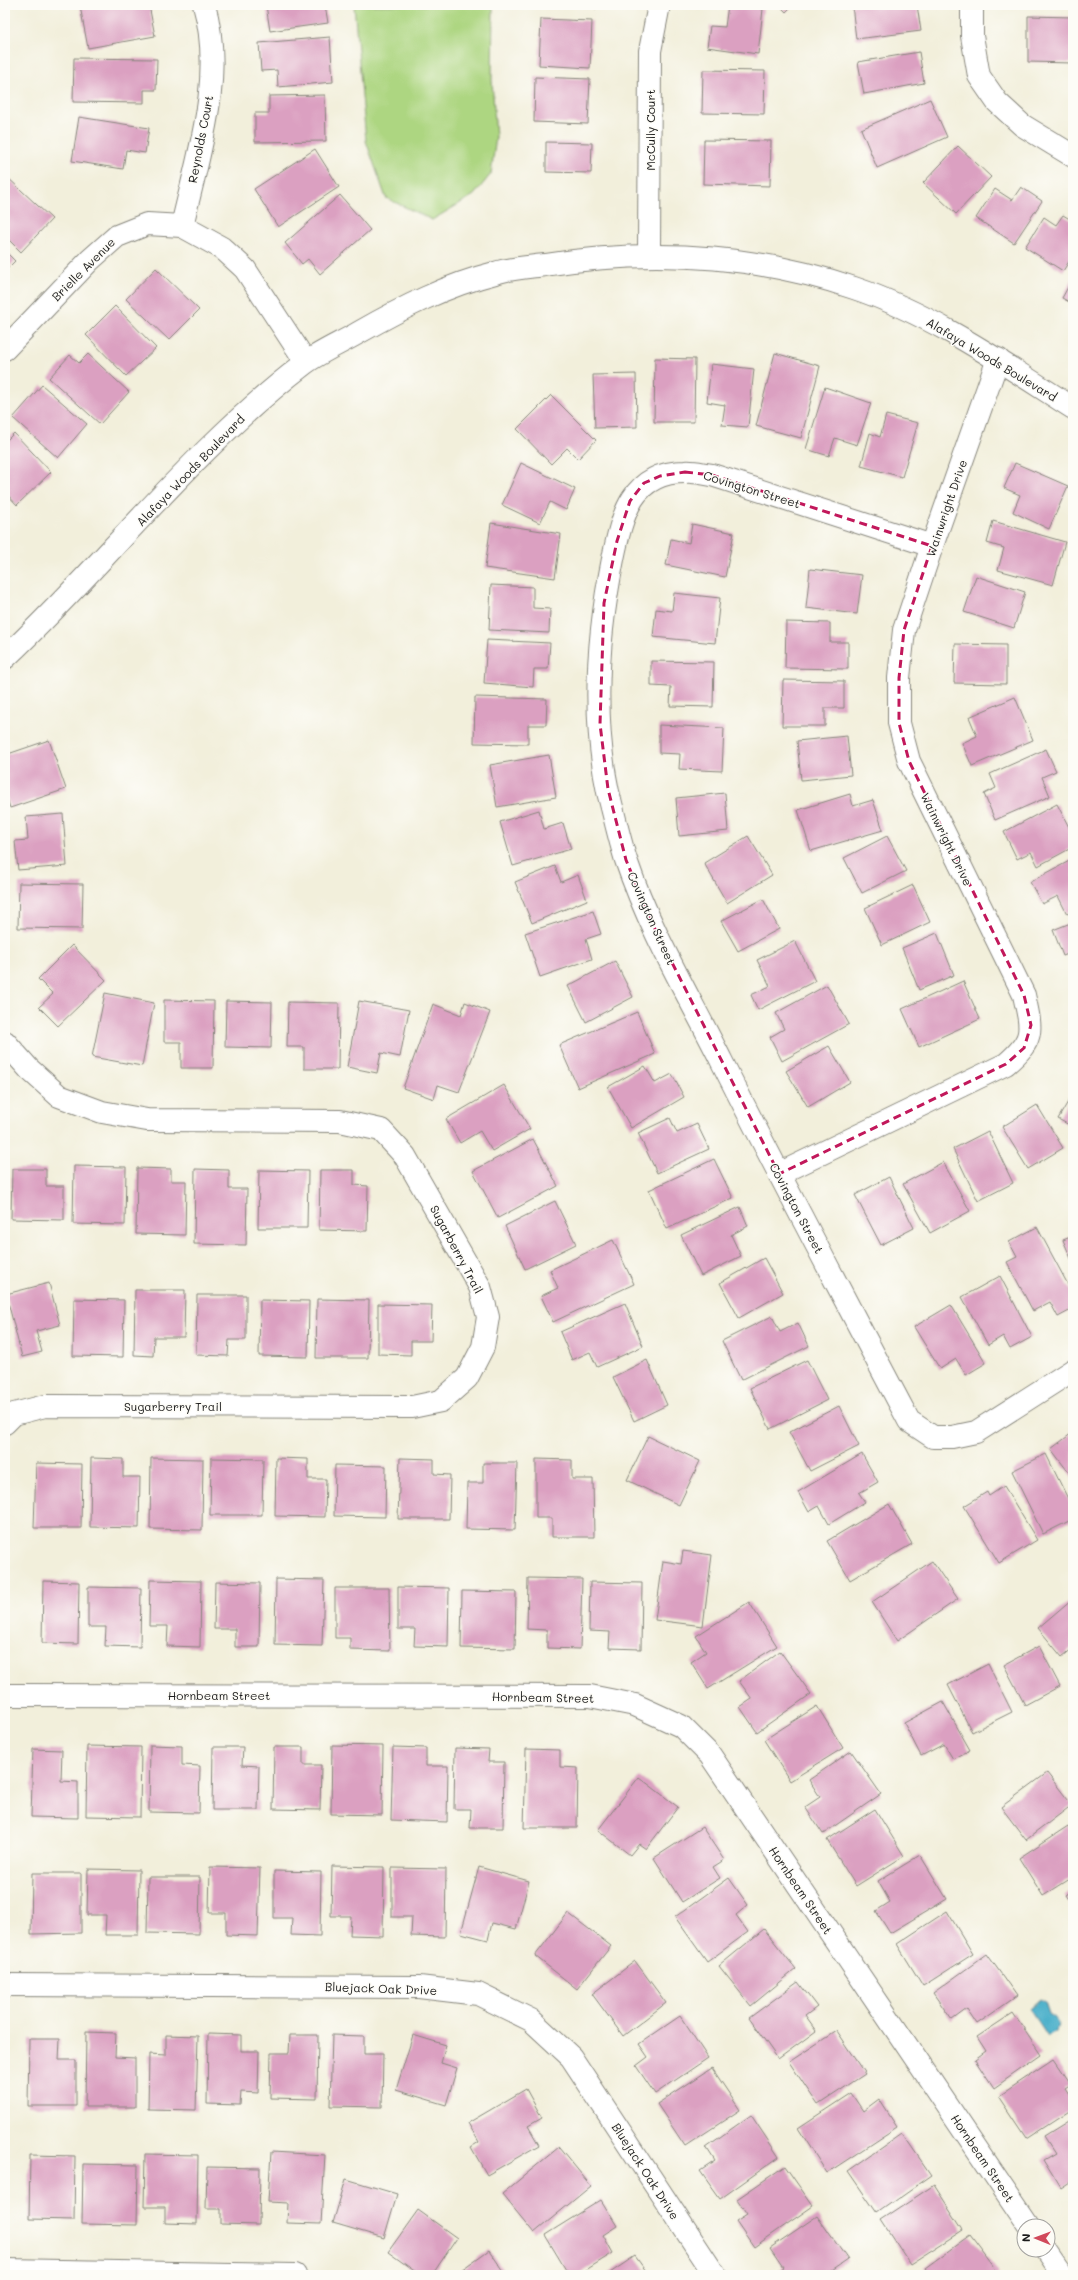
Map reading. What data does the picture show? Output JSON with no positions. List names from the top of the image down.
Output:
{
  "streets": {
    "street": [
      "McCully Court",
      "Reynolds Court",
      "Brielle Avenue",
      "Alafaya Woods Boulevard",
      "Covington Street",
      "Wainwright Drive",
      "Sugarberry Trail",
      "Hornbeam Street",
      "Bluejack Oak Drive"
    ]
  },
  "crossings": [
    ["McCully Court", "Alafaya Woods Boulevard"],
    ["Reynolds Court", "Brielle Avenue"],
    ["Brielle Avenue", "Alafaya Woods Boulevard"],
    ["Alafaya Woods Boulevard", "Wainwright Drive"],
    ["Covington Street", "Wainwright Drive"]
  ],
  "north": "left"
}
